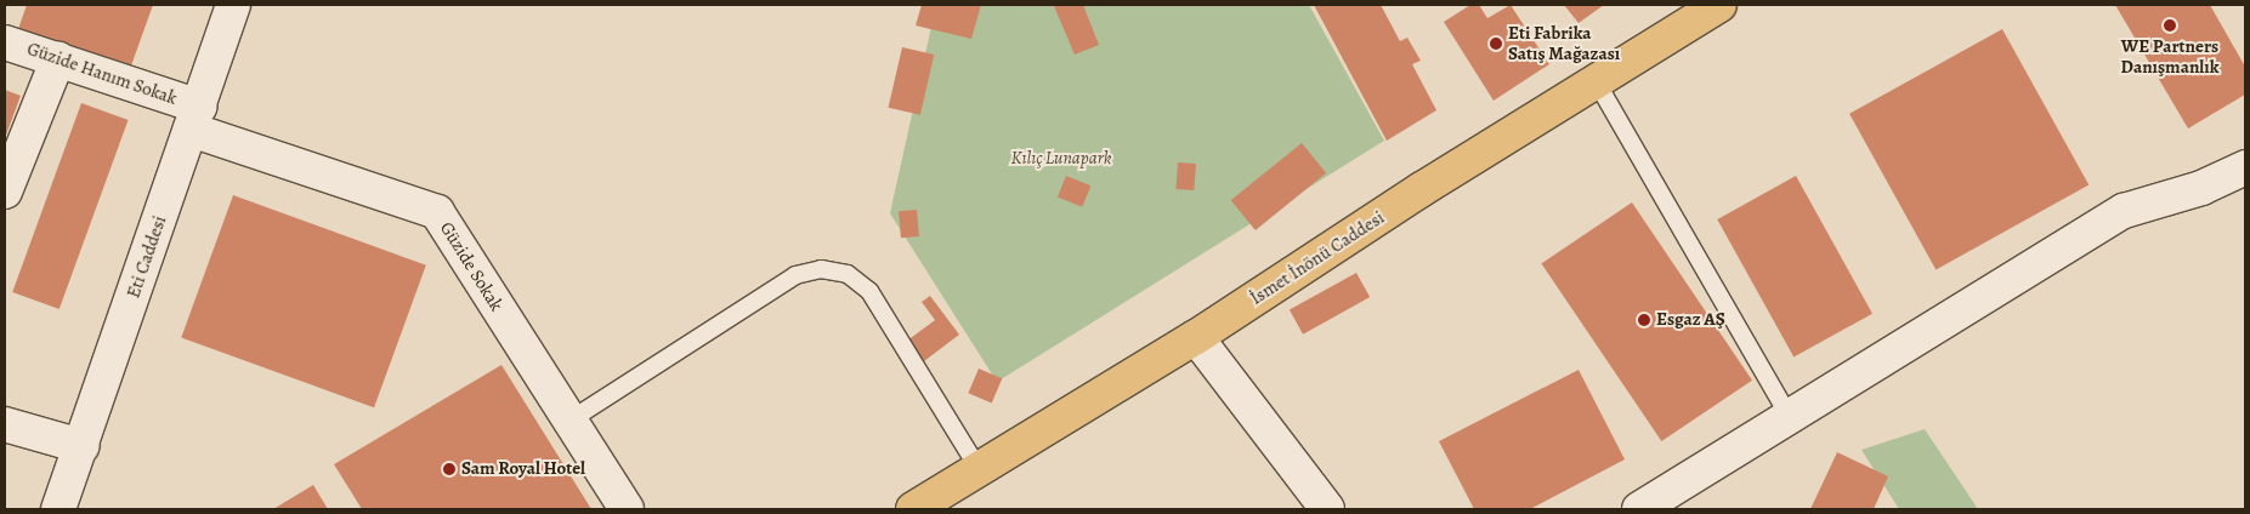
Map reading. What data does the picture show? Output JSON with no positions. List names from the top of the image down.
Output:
{
  "streets": {
    "main road": ["İsmet İnönü Caddesi"],
    "street": ["Güzide Hanım Sokak", "Eti Caddesi", "Güzide Sokak"]
  },
  "crossings": [
    ["Güzide Hanım Sokak", "Eti Caddesi"],
    ["Güzide Hanım Sokak", "Güzide Sokak"],
    ["Eti Caddesi", "Güzide Sokak"]
  ],
  "parks": ["Kılıç Lunapark"],
  "places": [
    "WE Partners Danışmanlık",
    "Eti Fabrika Satış Mağazası",
    "Esgaz AŞ",
    "Sam Royal Hotel"
  ]
}
